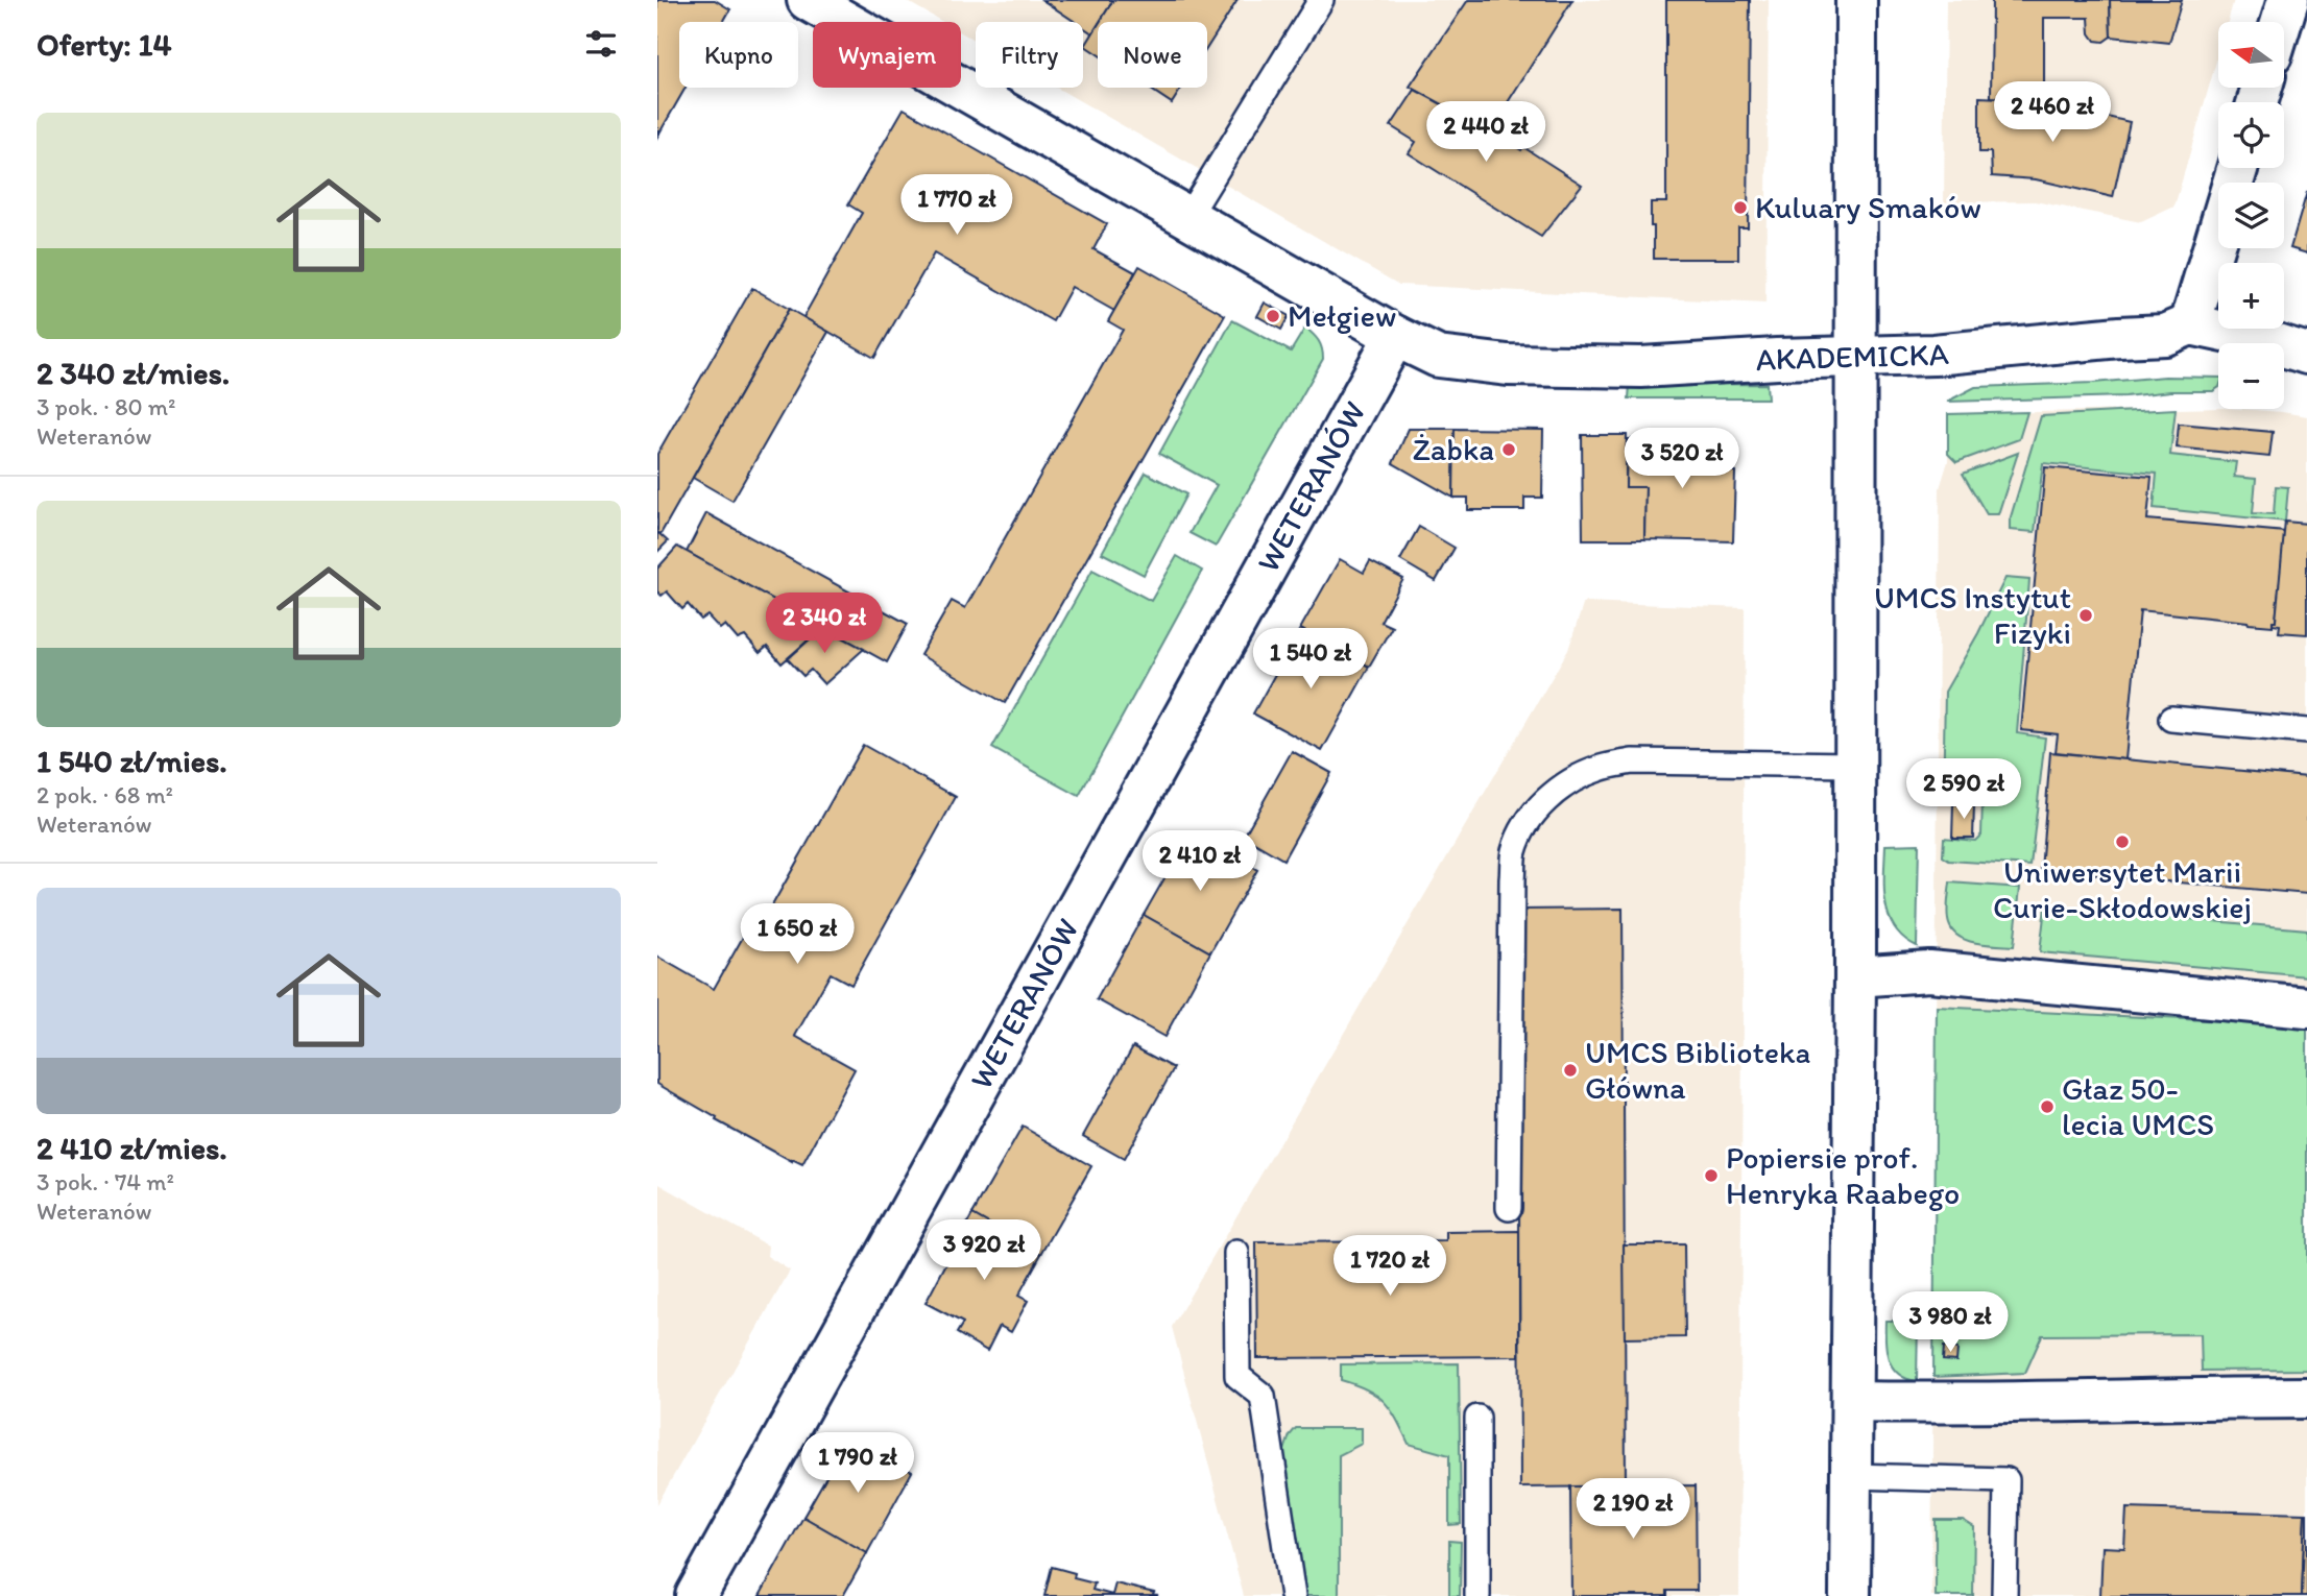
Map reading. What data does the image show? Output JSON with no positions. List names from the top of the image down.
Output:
{
  "streets": {
    "street": ["AKADEMICKA", "WETERANÓW"]
  },
  "crossings": [
    ["AKADEMICKA", "WETERANÓW"]
  ],
  "places": [
    "Kuluary Smaków",
    "Mełgiew",
    "Żabka",
    "UMCS Instytut Fizyki",
    "Uniwersytet Marii Curie-Skłodowskiej",
    "UMCS Biblioteka Główna",
    "Głaz 50- lecia UMCS",
    "Popiersie prof. Henryka Raabego"
  ],
  "north": "left",
  "page": {
    "heading": "Oferty: 14",
    "map_buttons": ["+", "−"],
    "chip": [
      "Kupno",
      "Wynajem",
      "Filtry",
      "Nowe"
    ],
    "price": [
      "2 460 zł",
      "2 440 zł",
      "1 770 zł",
      "3 520 zł",
      "2 340 zł",
      "1 540 zł",
      "2 590 zł",
      "2 410 zł",
      "1 650 zł",
      "3 920 zł",
      "1 720 zł",
      "3 980 zł",
      "1 790 zł",
      "2 190 zł"
    ],
    "list": [
      {
        "name": "2 340 zł/mies.",
        "note": "3 pok. · 80 m² · Weteranów"
      },
      {
        "name": "1 540 zł/mies.",
        "note": "2 pok. · 68 m² · Weteranów"
      },
      {
        "name": "2 410 zł/mies.",
        "note": "3 pok. · 74 m² · Weteranów"
      }
    ]
  }
}
